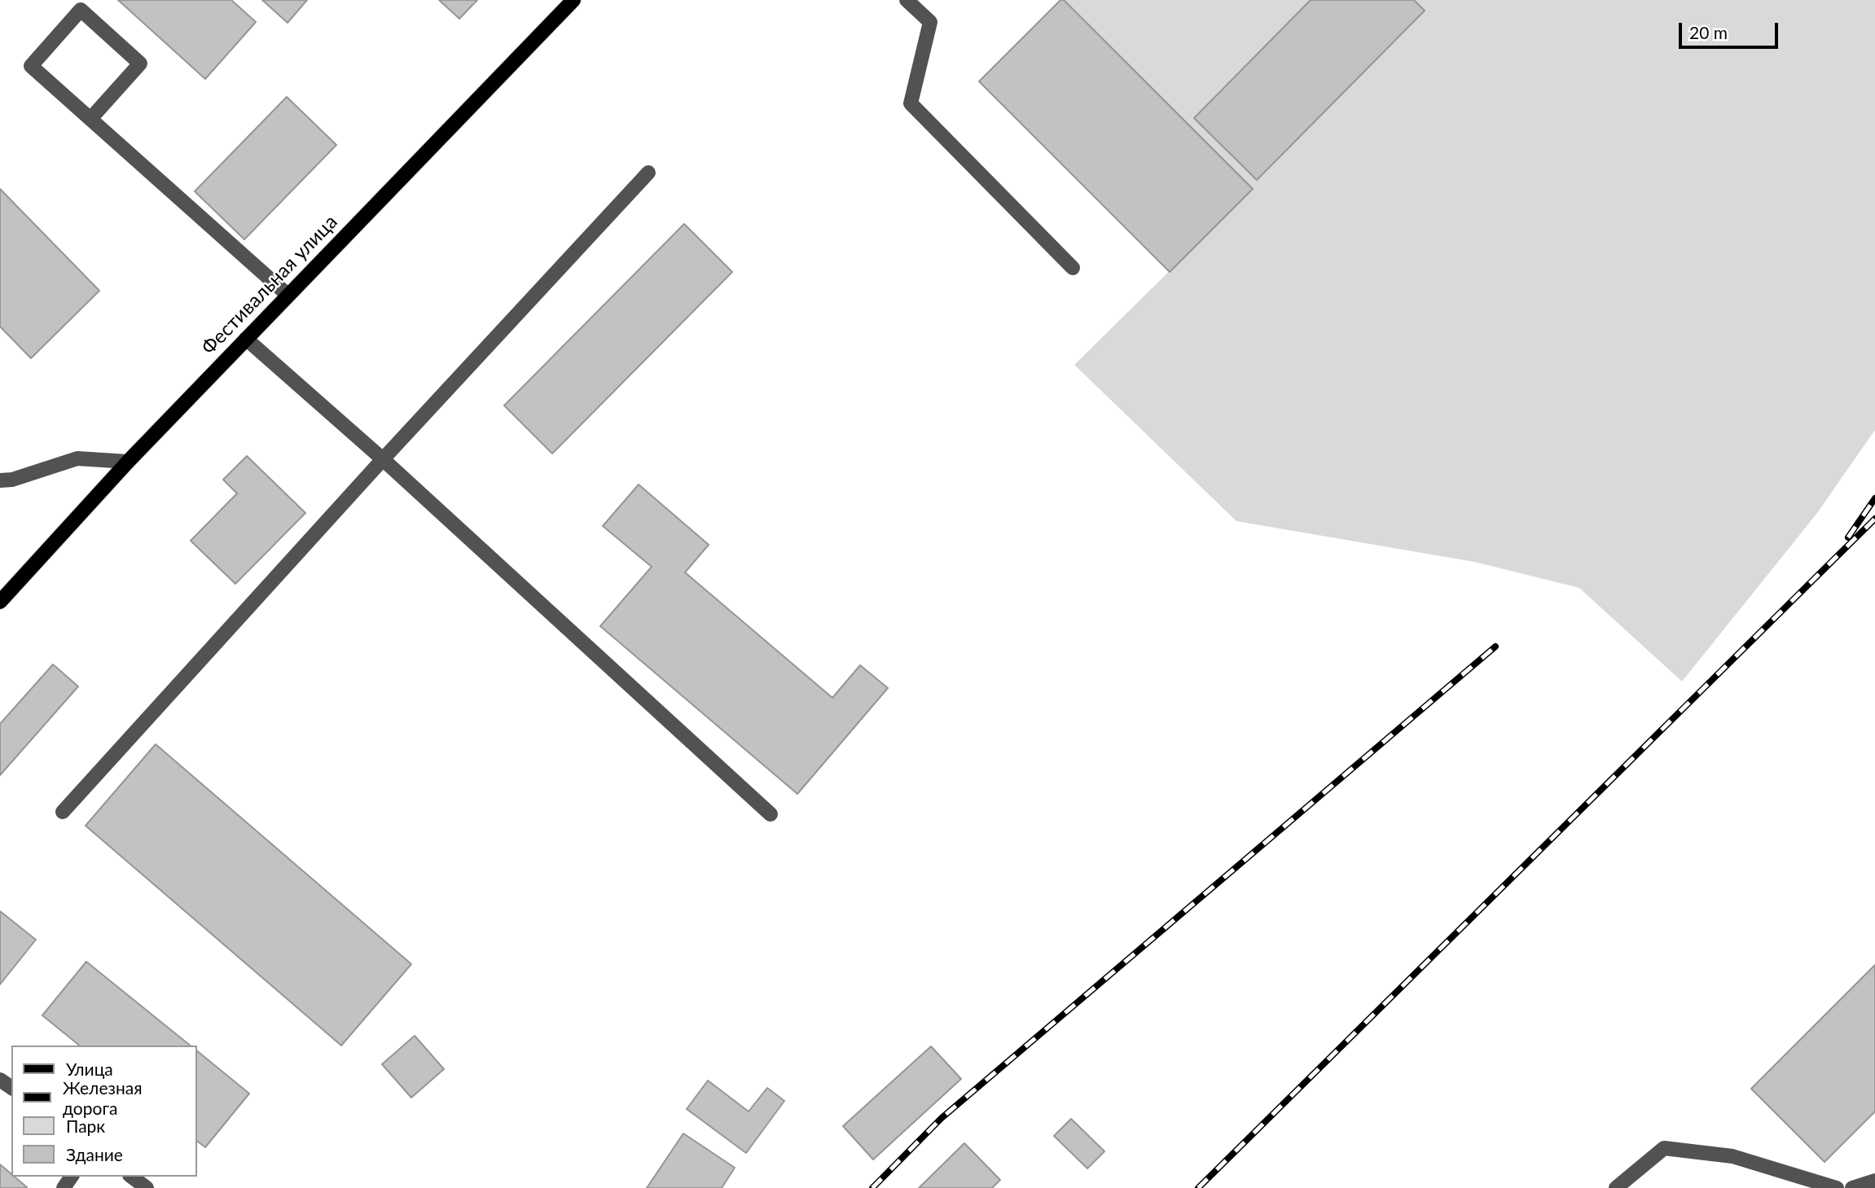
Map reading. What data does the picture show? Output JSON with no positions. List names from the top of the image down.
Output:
{
  "streets": {
    "main road": ["Фестивальная улица"]
  },
  "legend": [
    "Улица",
    "Железная дорога",
    "Парк",
    "Здание"
  ],
  "scale_bar": "20 m"
}
